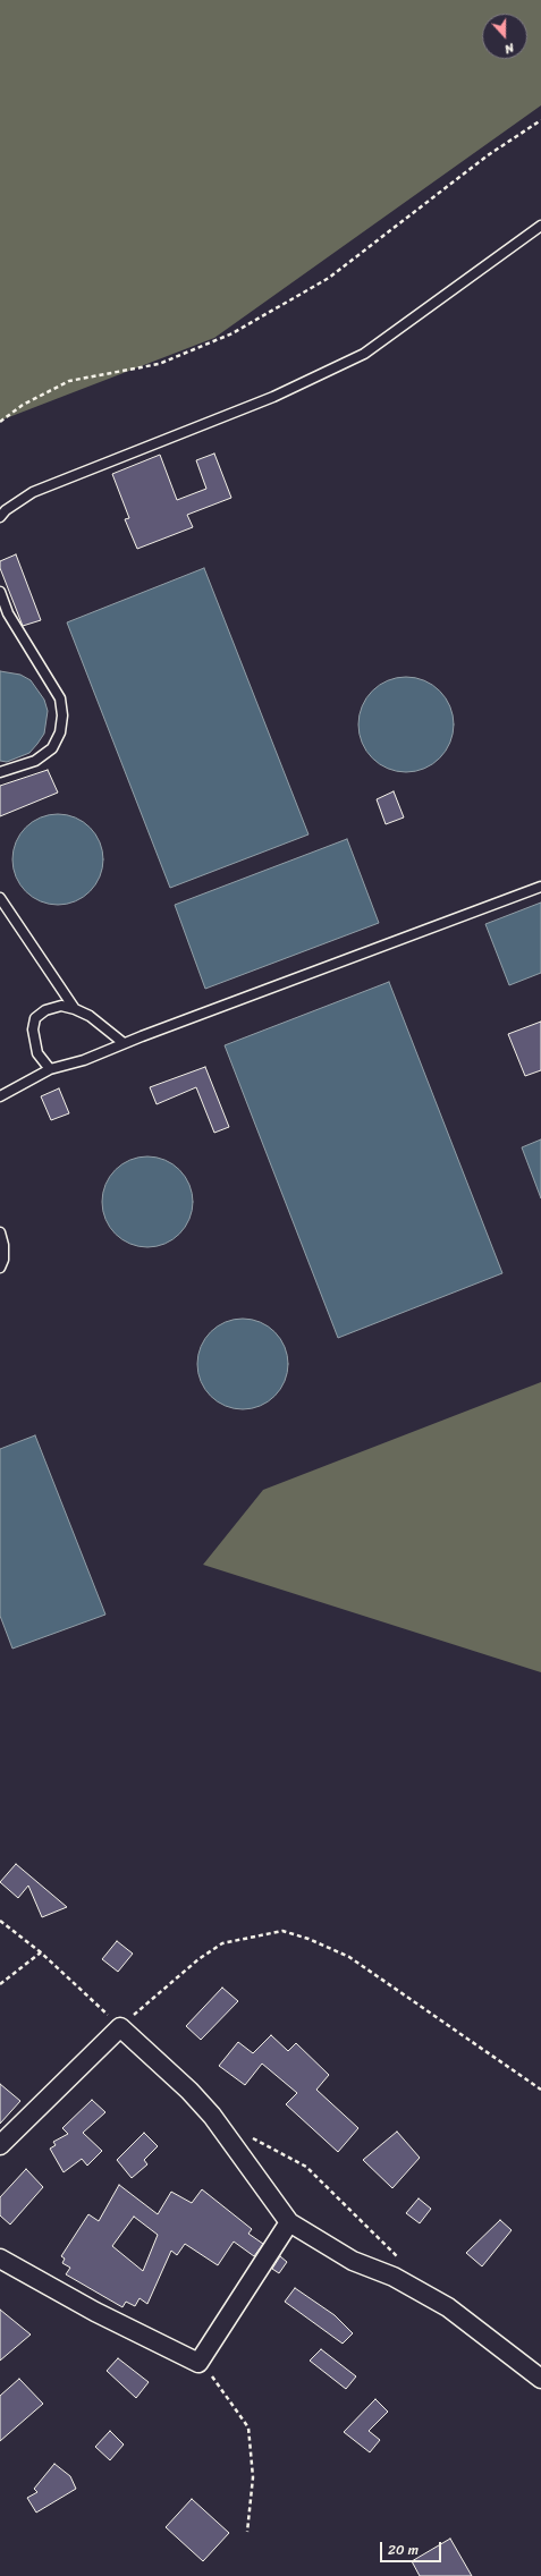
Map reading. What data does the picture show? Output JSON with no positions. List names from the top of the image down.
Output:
{
  "scale_bar": "20 m",
  "north": "bottom"
}
